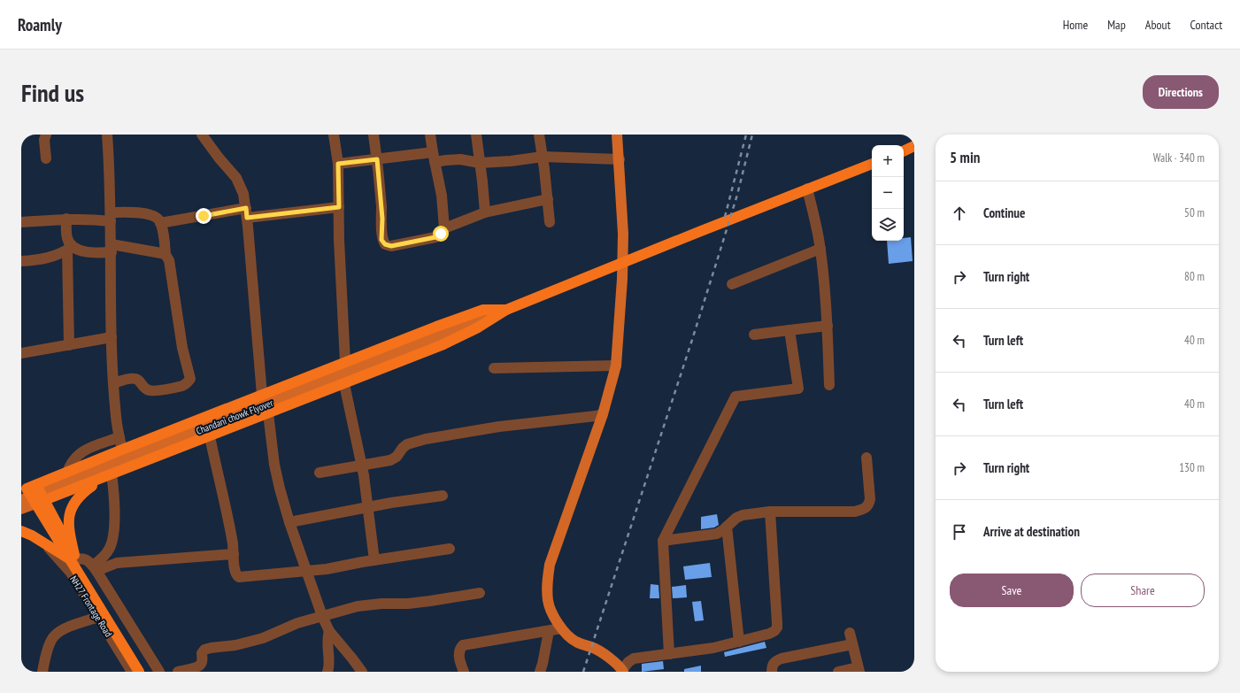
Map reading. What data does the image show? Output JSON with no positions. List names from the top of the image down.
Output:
{
  "streets": {
    "main road": ["Chandani chowk Flyover"],
    "street": ["NH27 Frontage Road"]
  },
  "page": {
    "header": "Roamly",
    "nav": [
      "Home",
      "Map",
      "About",
      "Contact"
    ],
    "buttons": [
      "Directions",
      ["Save", "Share"]
    ],
    "title": "Find us",
    "heading": ["5 min", "Walk · 340 m"],
    "map_buttons": ["+", "−"],
    "list": [
      ["Continue", "50 m"],
      ["Turn right", "80 m"],
      ["Turn left", "40 m"],
      ["Turn left", "40 m"],
      ["Turn right", "130 m"],
      "Arrive at destination"
    ]
  }
}
